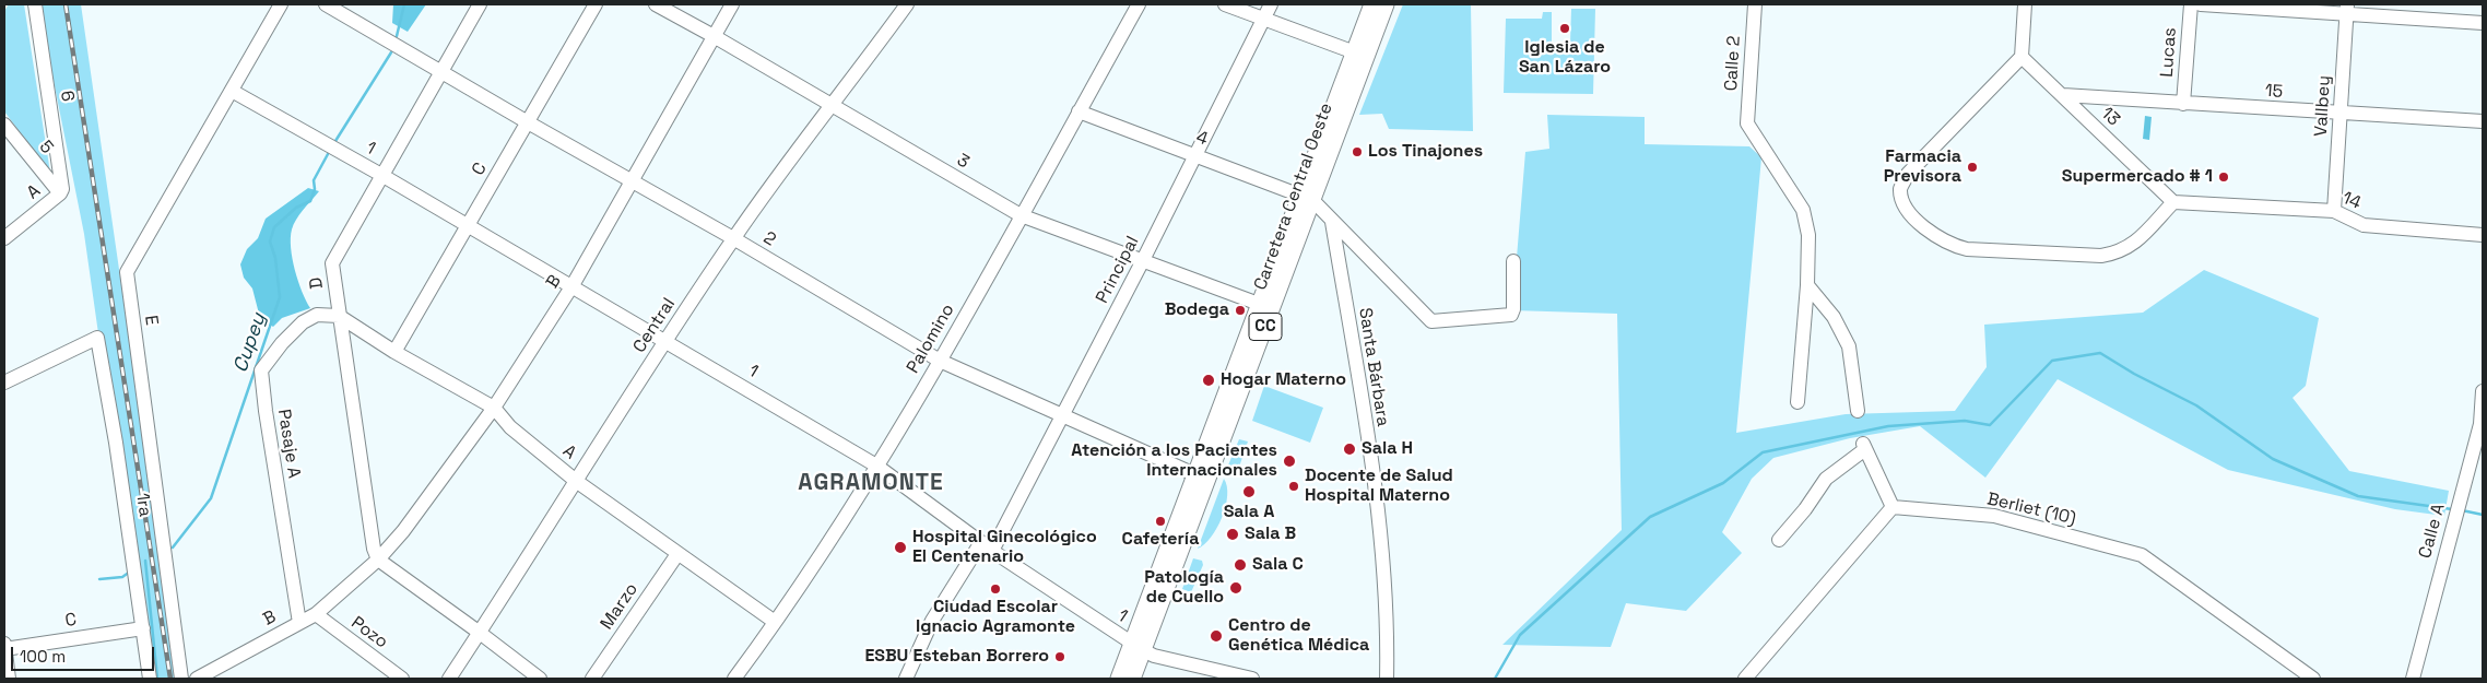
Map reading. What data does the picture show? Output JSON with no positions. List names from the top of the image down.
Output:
{
  "streets": {
    "main road": ["Carretera Central Oeste", "CC"],
    "street": [
      "Lucas",
      "Calle 2",
      "15",
      "6",
      "Vallbey",
      "13",
      "4",
      "5",
      "1",
      "3",
      "C",
      "A",
      "14",
      "2",
      "Principal",
      "B",
      "D",
      "E",
      "Central",
      "Palomino",
      "Santa Bárbara",
      "Pasaje A",
      "1ra",
      "Berliet (10)",
      "Calle A",
      "Marzo",
      "Pozo"
    ]
  },
  "crossings": [
    ["Lucas", "15"],
    ["15", "Vallbey"],
    ["15", "13"],
    ["6", "5"],
    ["6", "A"],
    ["Vallbey", "14"],
    ["13", "14"],
    ["4", "Carretera Central Oeste"],
    ["4", "Principal"],
    ["4", "Palomino"],
    ["5", "A"],
    ["1", "C"],
    ["1", "Carretera Central Oeste"],
    ["1", "Principal"],
    ["1", "B"],
    ["1", "D"],
    ["1", "E"],
    ["1", "Central"],
    ["1", "Palomino"],
    ["3", "Carretera Central Oeste"],
    ["3", "Principal"],
    ["3", "B"],
    ["3", "Central"],
    ["3", "Palomino"],
    ["C", "A"],
    ["C", "2"],
    ["C", "1ra"],
    ["A", "B"],
    ["A", "D"],
    ["A", "Central"],
    ["A", "Palomino"],
    ["A", "Pasaje A"],
    ["A", "Marzo"],
    ["Carretera Central Oeste", "2"],
    ["2", "Principal"],
    ["2", "B"],
    ["2", "D"],
    ["2", "Central"],
    ["2", "Palomino"],
    ["B", "D"],
    ["B", "Pasaje A"],
    ["B", "Pozo"],
    ["D", "Pasaje A"]
  ],
  "districts": ["AGRAMONTE"],
  "water": ["Cupey"],
  "places": [
    "Iglesia de San Lázaro",
    "Los Tinajones",
    "Farmacia Previsora",
    "Supermercado # 1",
    "Bodega",
    "Hogar Materno",
    "Sala H",
    "Atención a los Pacientes Internacionales",
    "Docente de Salud Hospital Materno",
    "Sala A",
    "Cafetería",
    "Sala B",
    "Hospital Ginecológico El Centenario",
    "Sala C",
    "Patología de Cuello",
    "Ciudad Escolar Ignacio Agramonte",
    "Centro de Genética Médica",
    "ESBU Esteban Borrero"
  ],
  "scale_bar": "100 m"
}
